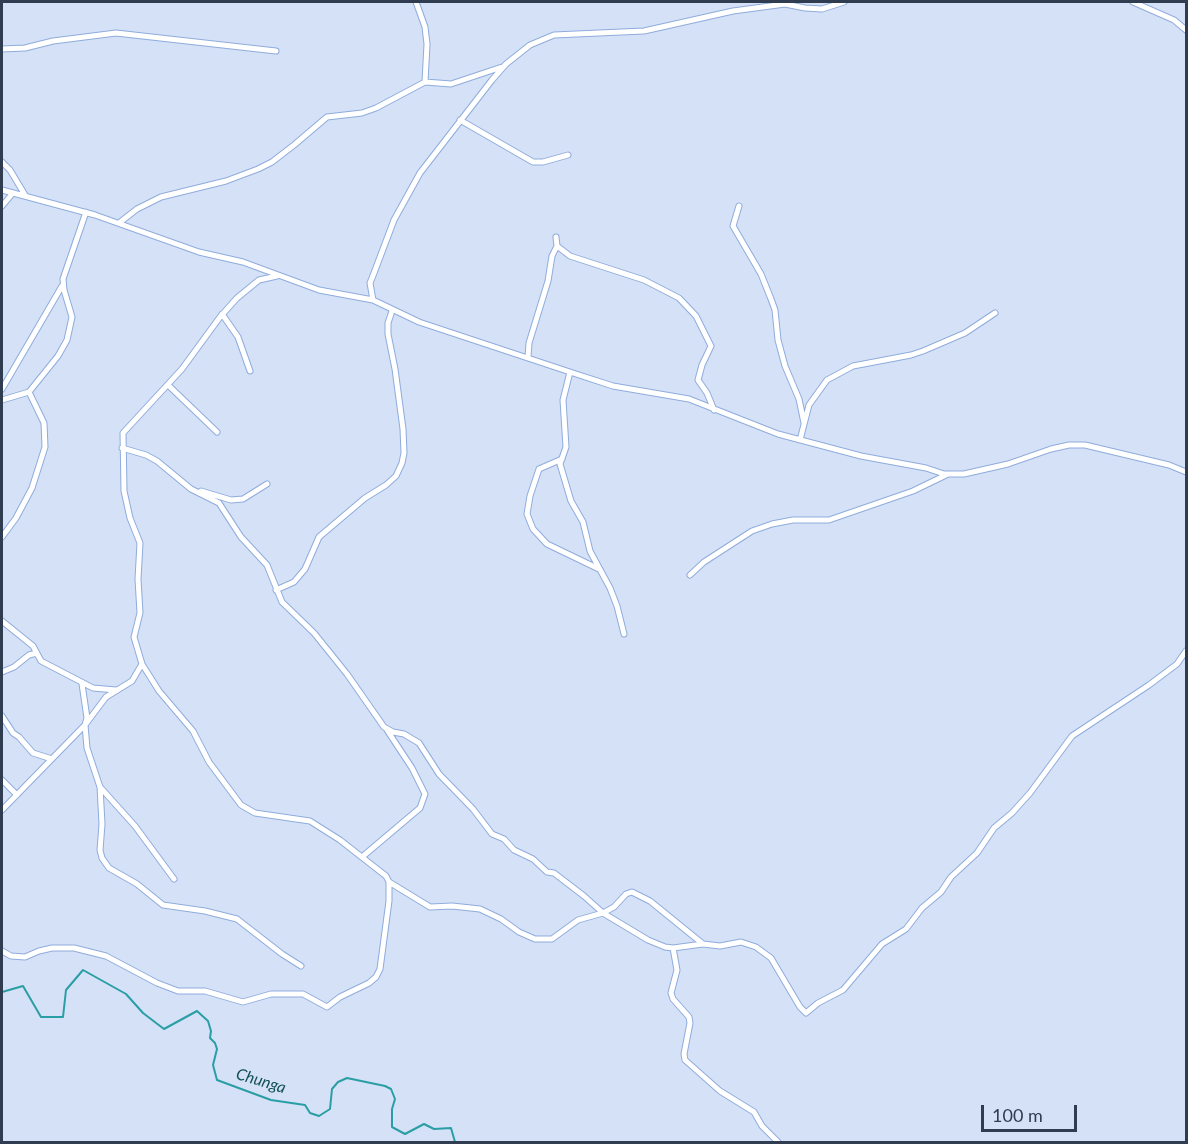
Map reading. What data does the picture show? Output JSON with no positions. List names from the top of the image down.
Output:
{
  "water": ["Chunga"],
  "scale_bar": "100 m"
}
